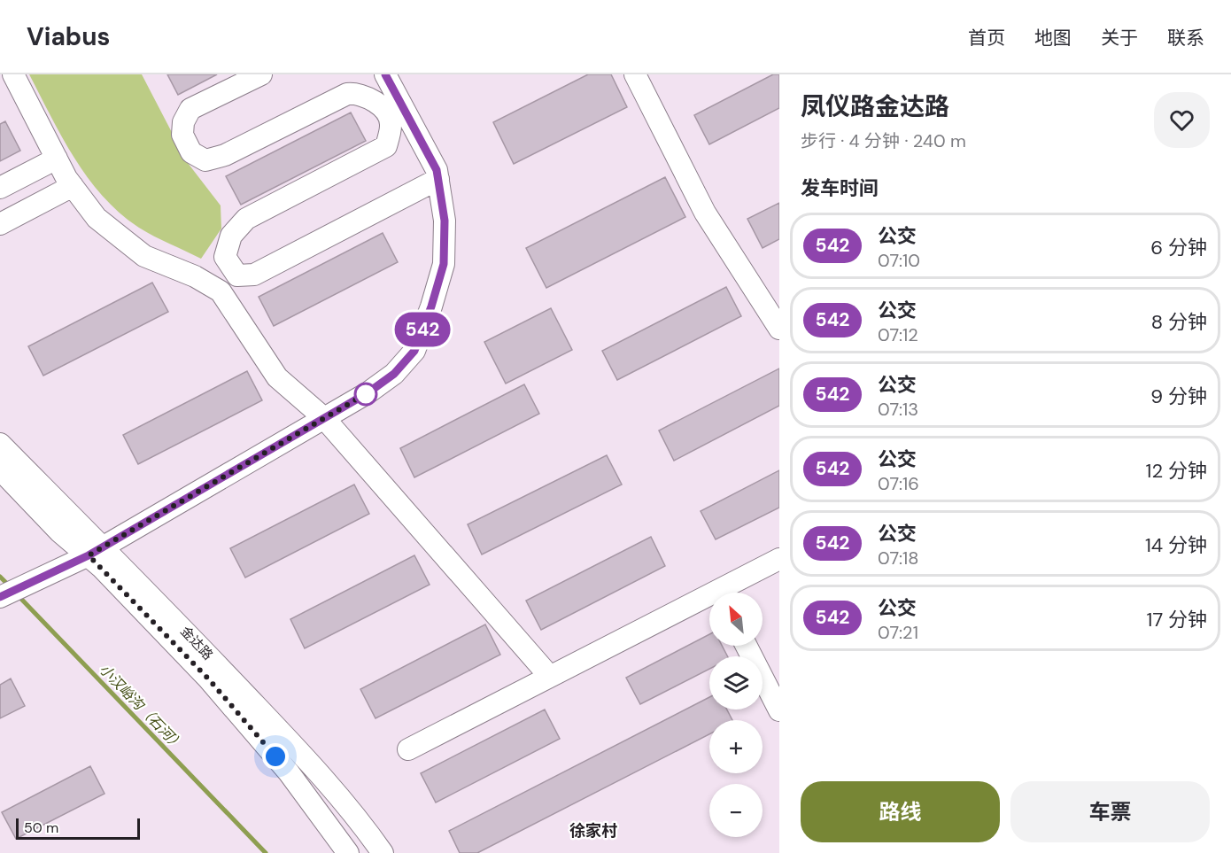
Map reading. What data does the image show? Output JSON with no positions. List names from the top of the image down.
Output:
{
  "streets": {
    "street": ["金达路"]
  },
  "districts": ["徐家村"],
  "water": ["小汉峪沟（石河）"],
  "lines": ["bus line 542"],
  "scale_bar": "50 m",
  "north": "top left",
  "page": {
    "header": "Viabus",
    "nav": [
      "首页",
      "地图",
      "关于",
      "联系"
    ],
    "on_map": "542",
    "heading": [
      ["凤仪路金达路", "步行 · 4 分钟 · 240 m"],
      "发车时间"
    ],
    "list": [
      {
        "mark": "542",
        "name": "公交",
        "note": "07:10",
        "value": "6 分钟"
      },
      {
        "mark": "542",
        "name": "公交",
        "note": "07:12",
        "value": "8 分钟"
      },
      {
        "mark": "542",
        "name": "公交",
        "note": "07:13",
        "value": "9 分钟"
      },
      {
        "mark": "542",
        "name": "公交",
        "note": "07:16",
        "value": "12 分钟"
      },
      {
        "mark": "542",
        "name": "公交",
        "note": "07:18",
        "value": "14 分钟"
      },
      {
        "mark": "542",
        "name": "公交",
        "note": "07:21",
        "value": "17 分钟"
      }
    ],
    "map_buttons": ["+", "−"],
    "buttons": ["路线", "车票"],
    "scale": "50 m"
  }
}
